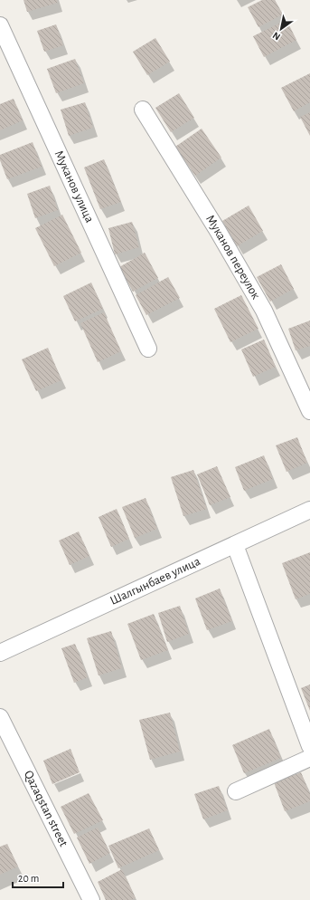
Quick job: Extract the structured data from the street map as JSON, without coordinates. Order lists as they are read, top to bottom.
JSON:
{
  "streets": {
    "street": [
      "Муканов улица",
      "Муканов переулок",
      "Шалгынбаев улица",
      "Qazaqstan street"
    ]
  },
  "scale_bar": "20 m",
  "north": "bottom left"
}
